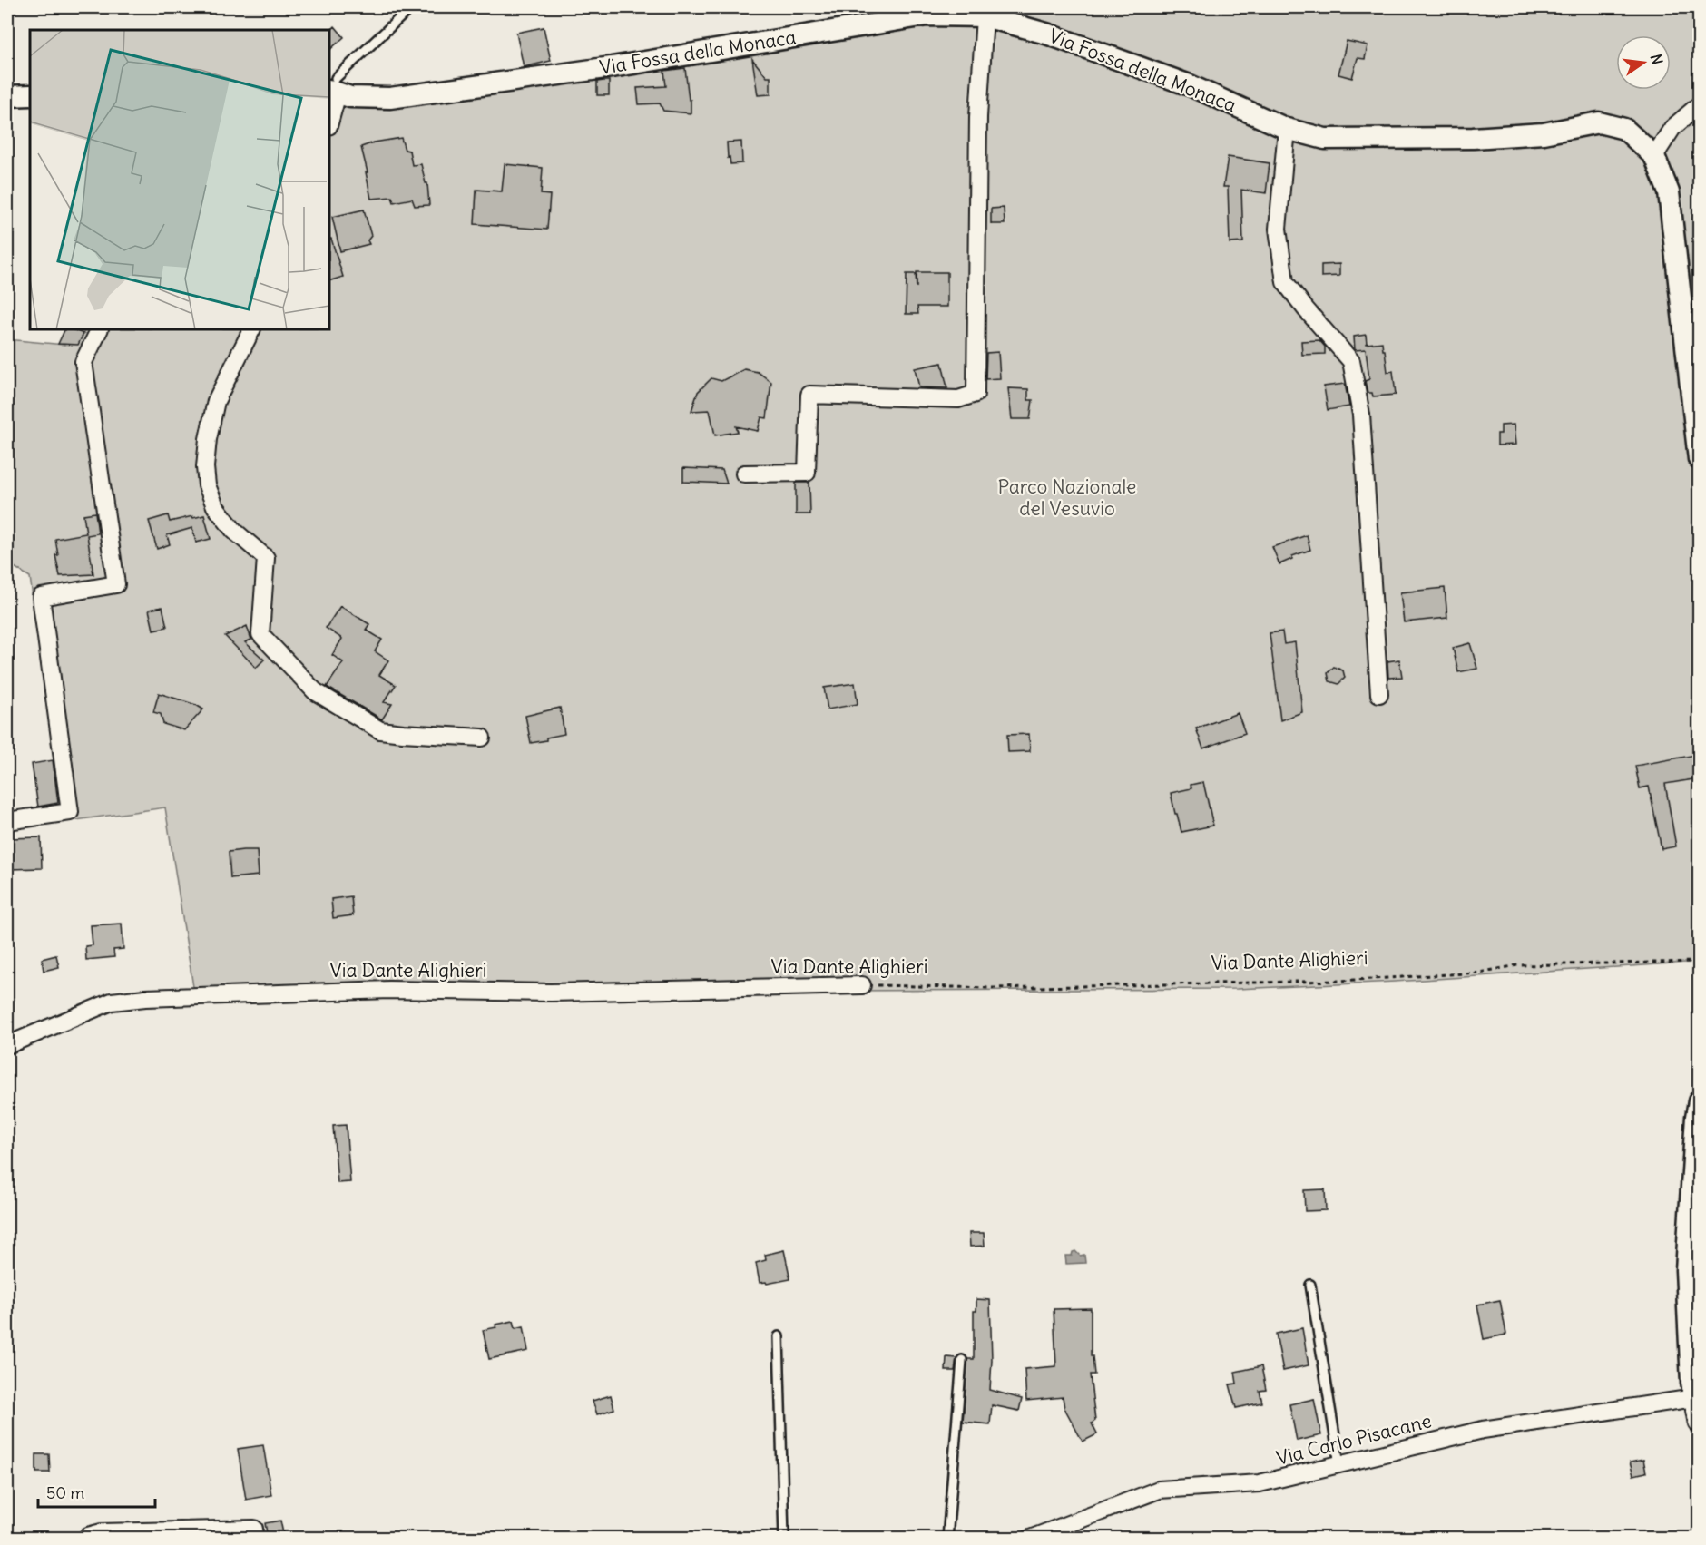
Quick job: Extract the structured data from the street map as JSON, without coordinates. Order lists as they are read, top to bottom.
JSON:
{
  "streets": {
    "street": ["Via Fossa della Monaca", "Via Dante Alighieri", "Via Carlo Pisacane"]
  },
  "parks": ["Parco Nazionale del Vesuvio"],
  "scale_bar": "50 m",
  "north": "right"
}
